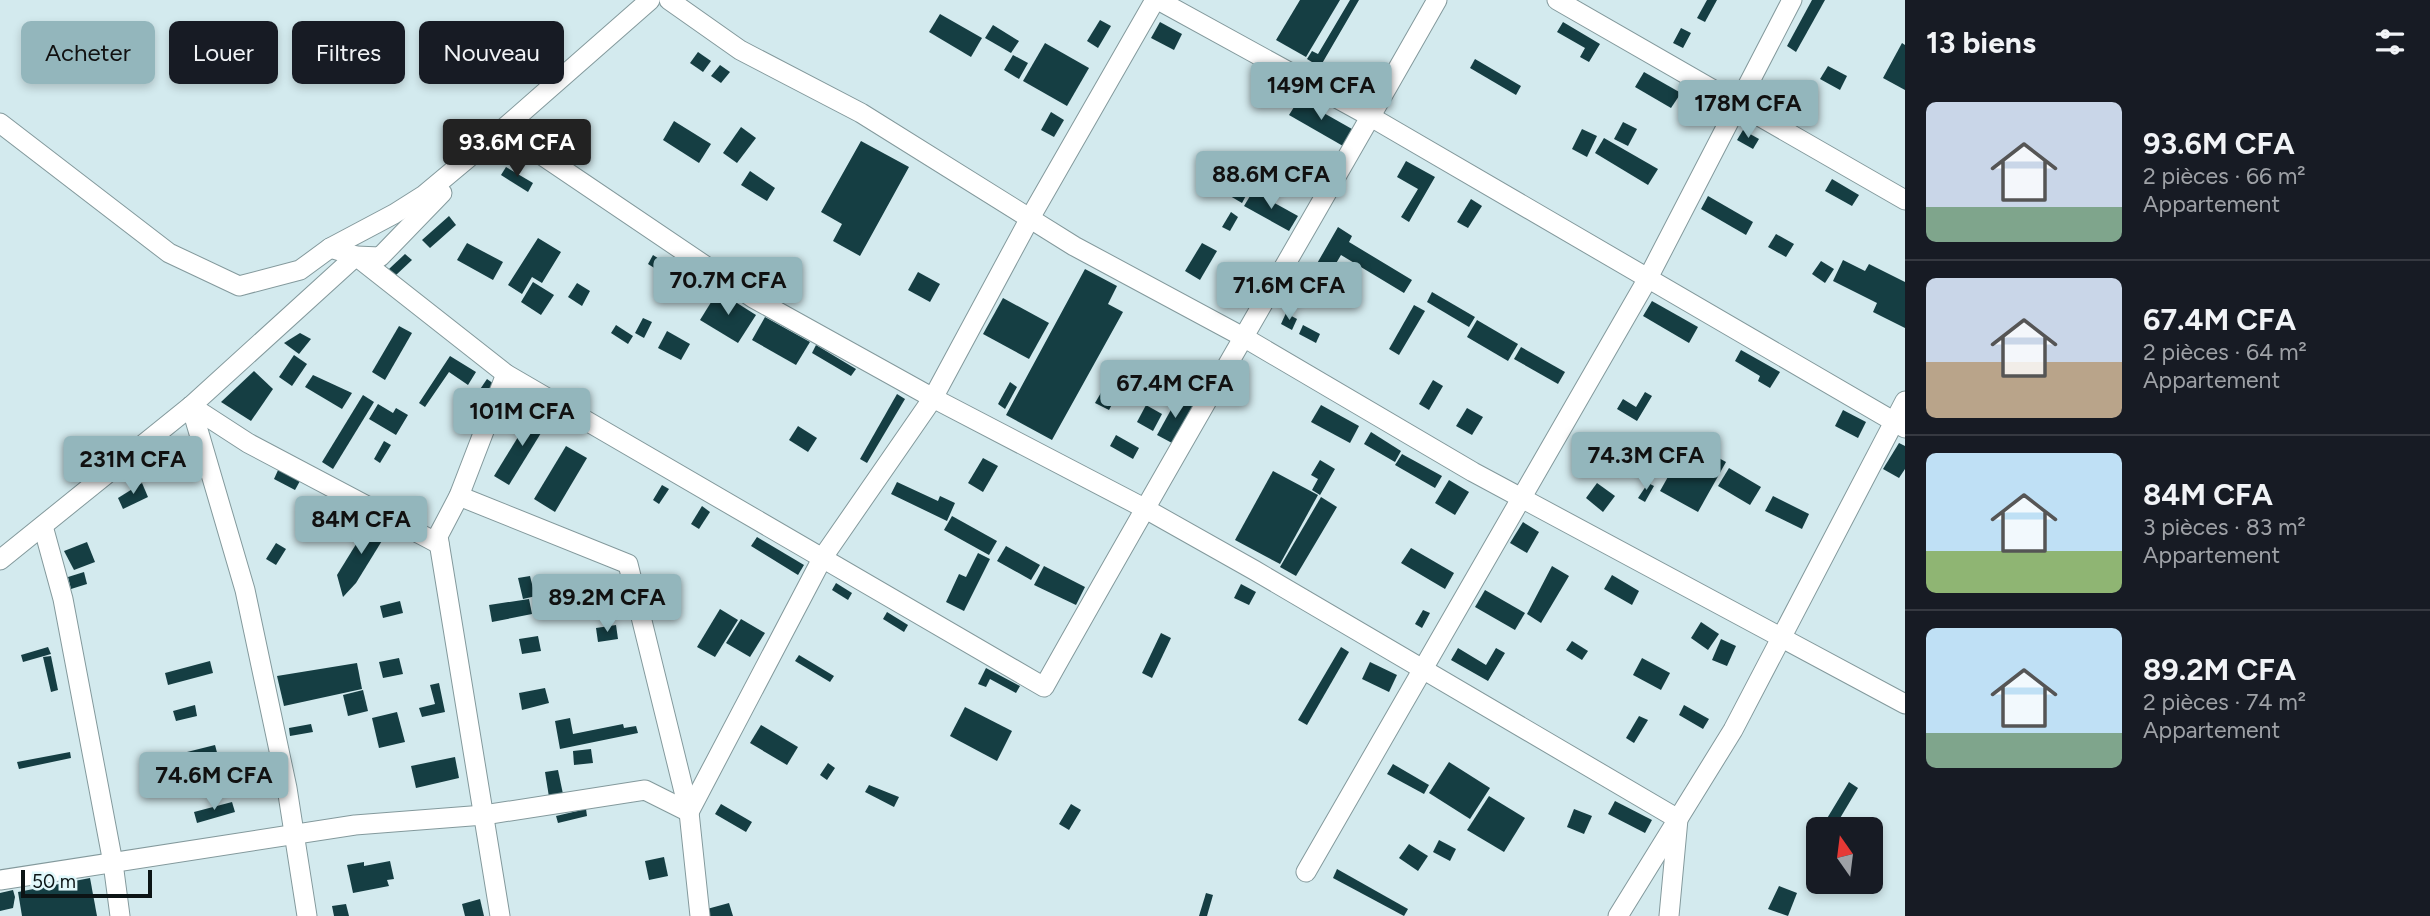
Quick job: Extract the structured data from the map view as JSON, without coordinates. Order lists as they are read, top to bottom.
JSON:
{
  "scale_bar": "50 m",
  "north": "top",
  "page": {
    "heading": "13 biens",
    "chip": [
      "Acheter",
      "Louer",
      "Filtres",
      "Nouveau"
    ],
    "price": [
      "149M CFA",
      "178M CFA",
      "93.6M CFA",
      "88.6M CFA",
      "70.7M CFA",
      "71.6M CFA",
      "67.4M CFA",
      "101M CFA",
      "74.3M CFA",
      "231M CFA",
      "84M CFA",
      "89.2M CFA",
      "74.6M CFA"
    ],
    "list": [
      {
        "name": "93.6M CFA",
        "note": "2 pièces · 66 m² · Appartement"
      },
      {
        "name": "67.4M CFA",
        "note": "2 pièces · 64 m² · Appartement"
      },
      {
        "name": "84M CFA",
        "note": "3 pièces · 83 m² · Appartement"
      },
      {
        "name": "89.2M CFA",
        "note": "2 pièces · 74 m² · Appartement"
      }
    ],
    "scale": "50 m"
  }
}
